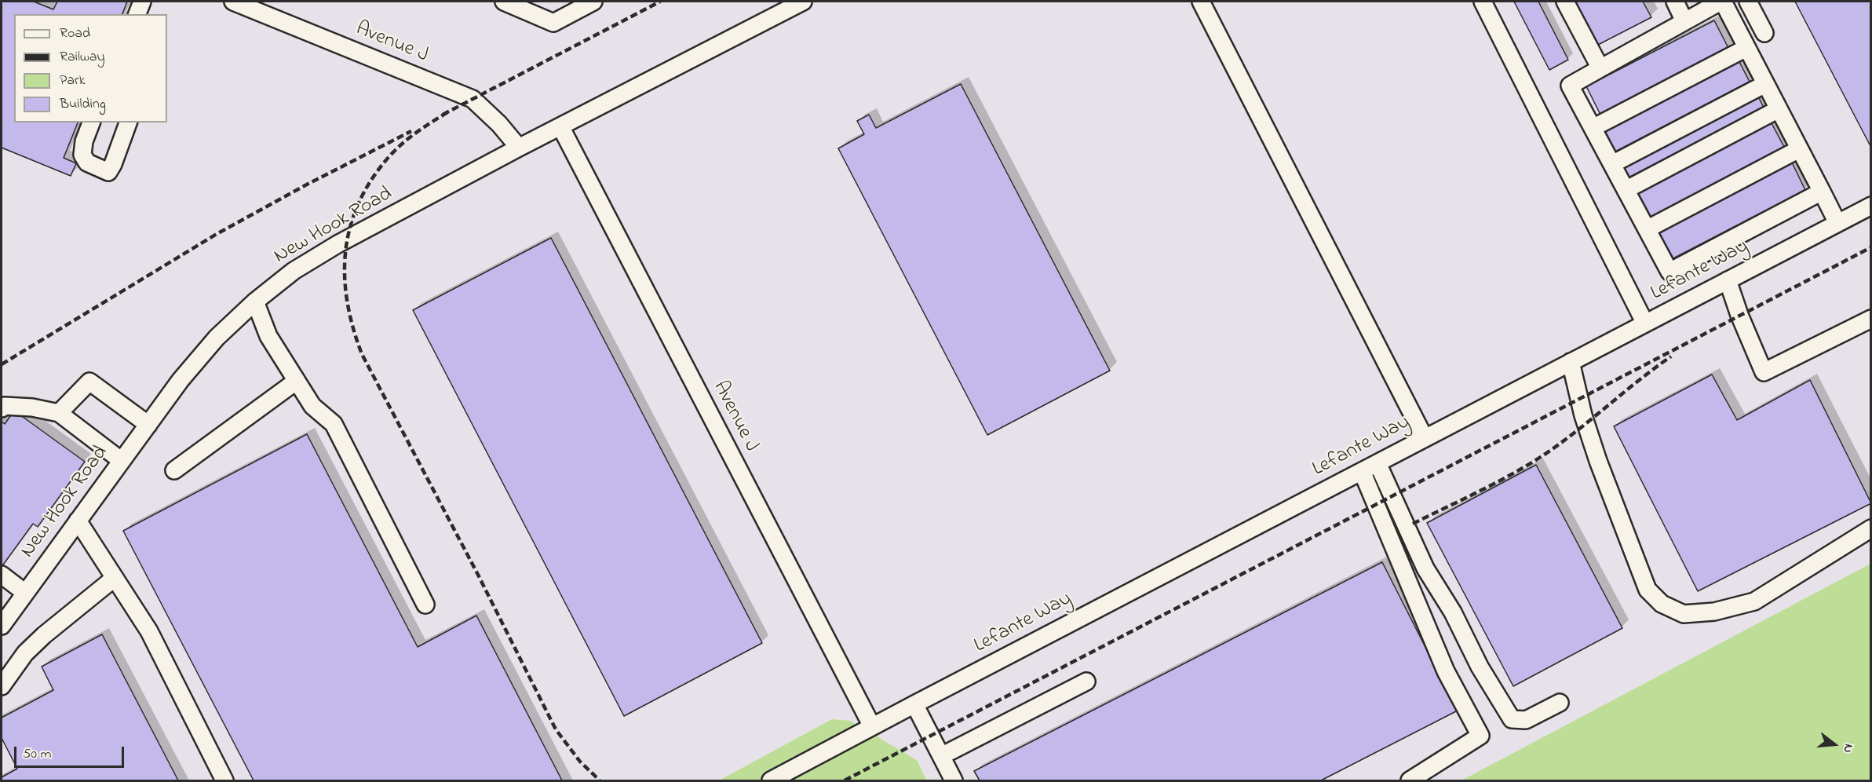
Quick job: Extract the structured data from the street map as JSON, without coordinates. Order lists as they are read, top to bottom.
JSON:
{
  "streets": {
    "street": ["Avenue J", "New Hook Road", "Lefante Way"]
  },
  "crossings": [
    ["Avenue J", "New Hook Road"],
    ["Avenue J", "Lefante Way"]
  ],
  "legend": [
    "Road",
    "Railway",
    "Park",
    "Building"
  ],
  "scale_bar": "50 m",
  "north": "right"
}
